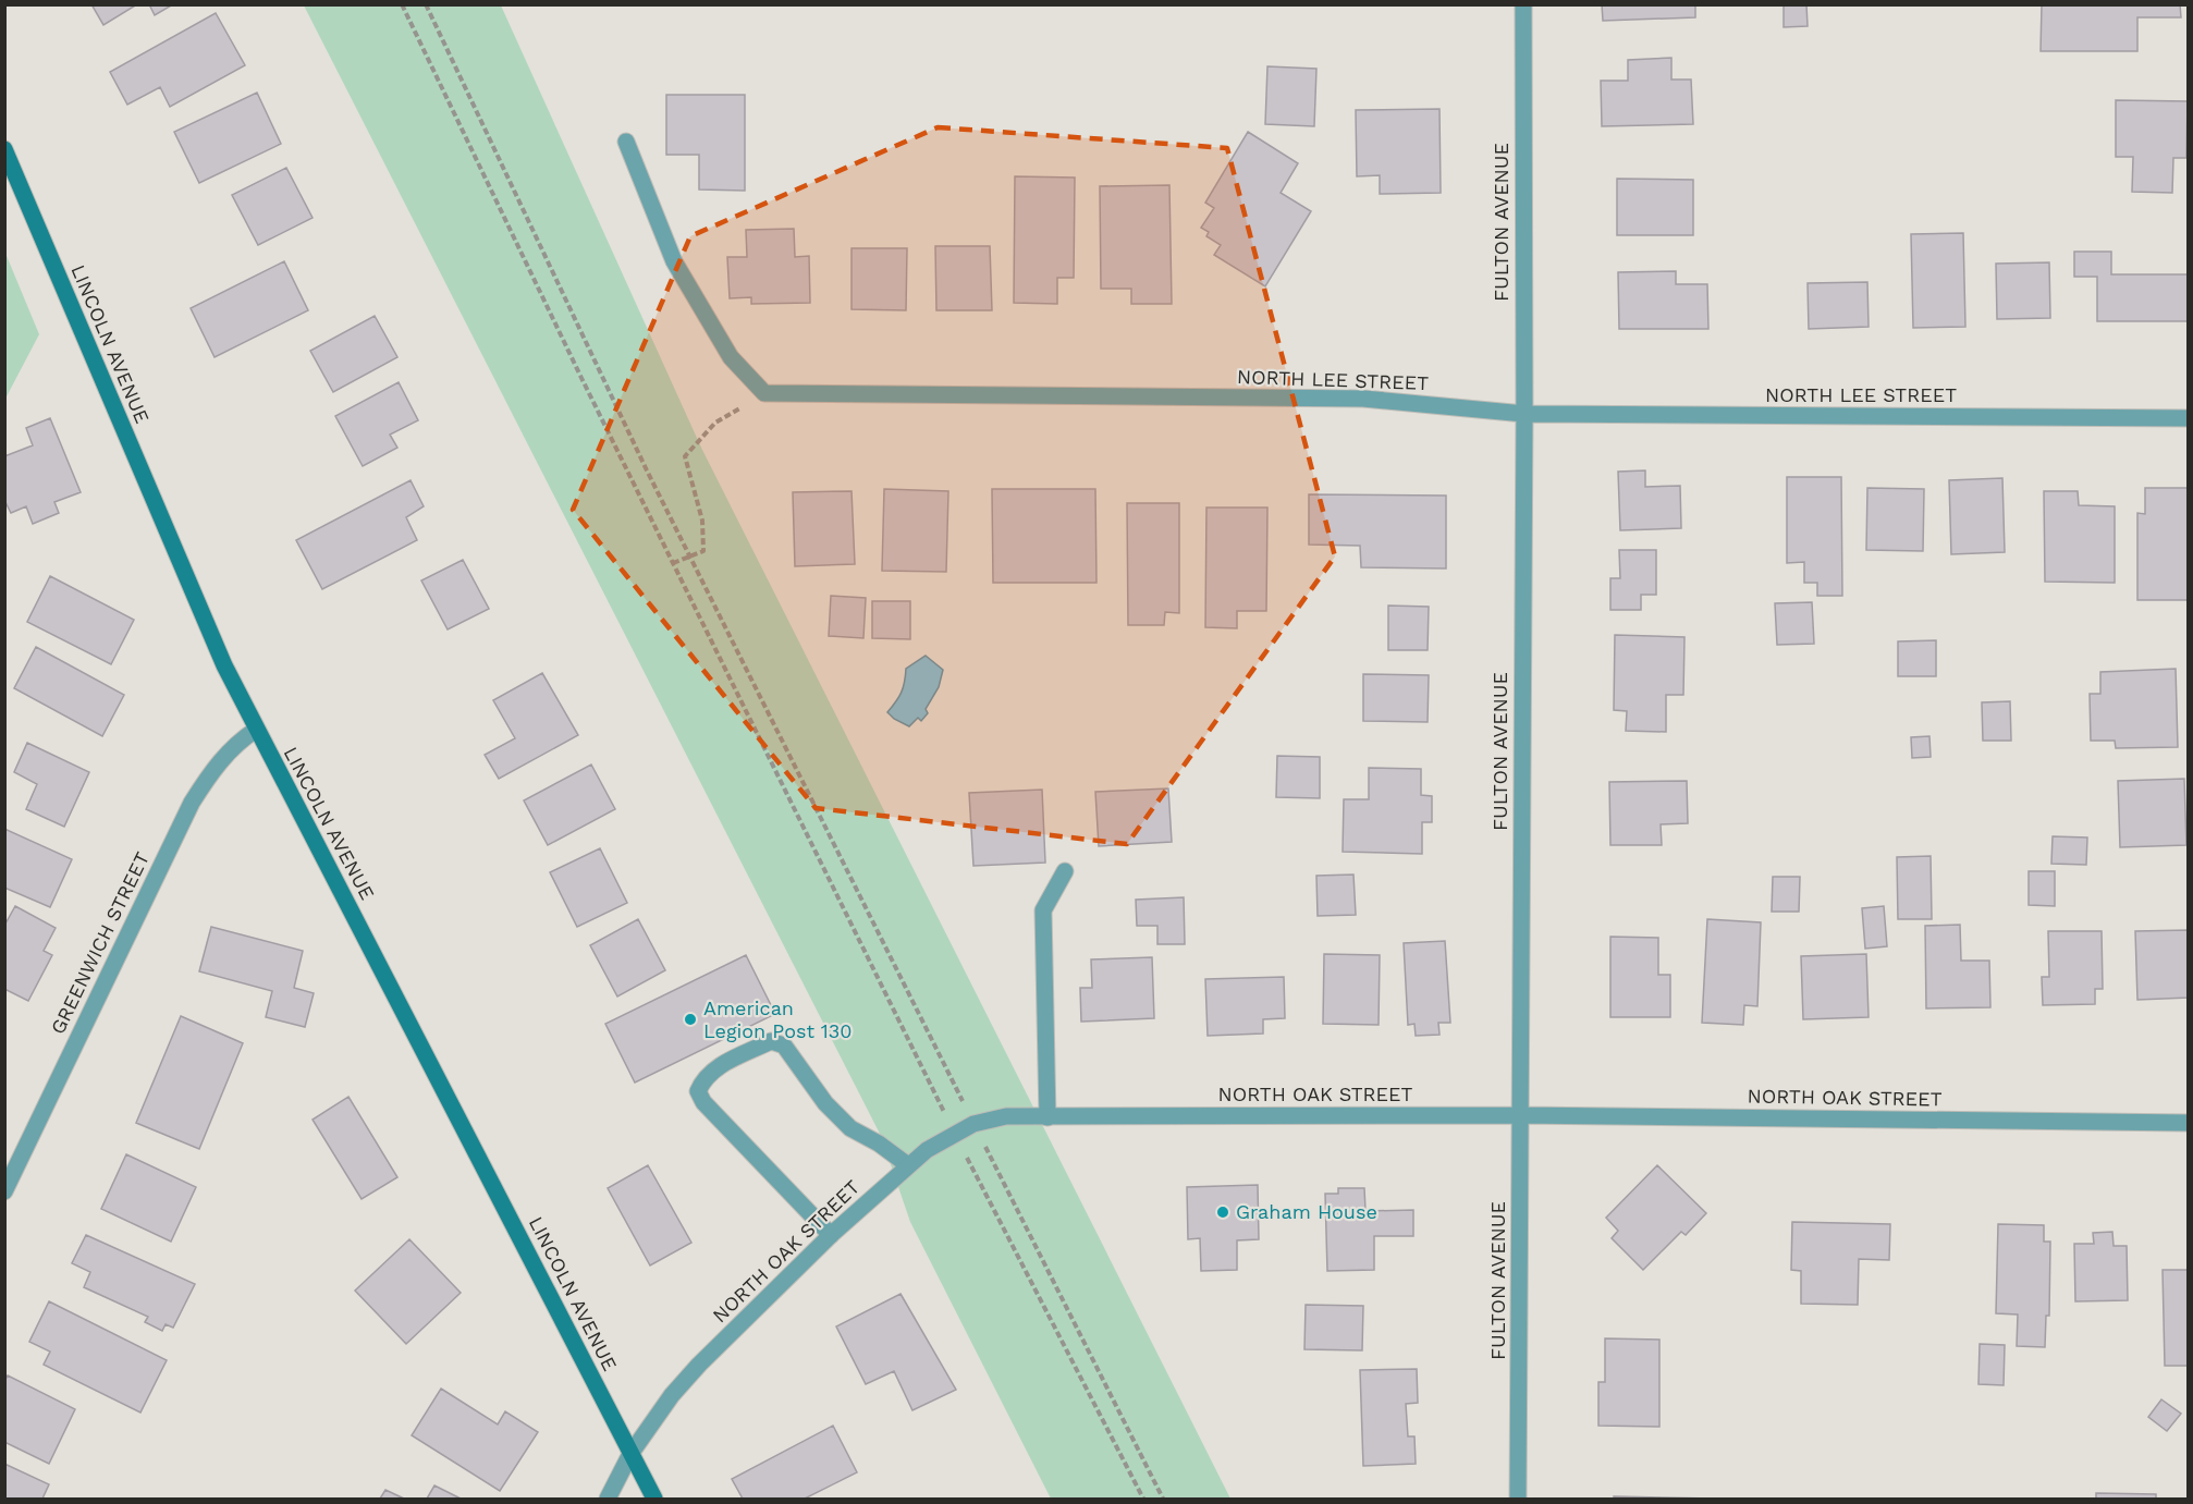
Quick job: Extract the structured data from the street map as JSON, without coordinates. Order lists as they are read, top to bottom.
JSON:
{
  "streets": {
    "street": [
      "FULTON AVENUE",
      "LINCOLN AVENUE",
      "NORTH LEE STREET",
      "GREENWICH STREET",
      "NORTH OAK STREET"
    ]
  },
  "crossings": [
    ["FULTON AVENUE", "NORTH LEE STREET"],
    ["FULTON AVENUE", "NORTH OAK STREET"],
    ["LINCOLN AVENUE", "GREENWICH STREET"],
    ["LINCOLN AVENUE", "NORTH OAK STREET"]
  ],
  "places": ["American Legion Post 130", "Graham House"]
}
